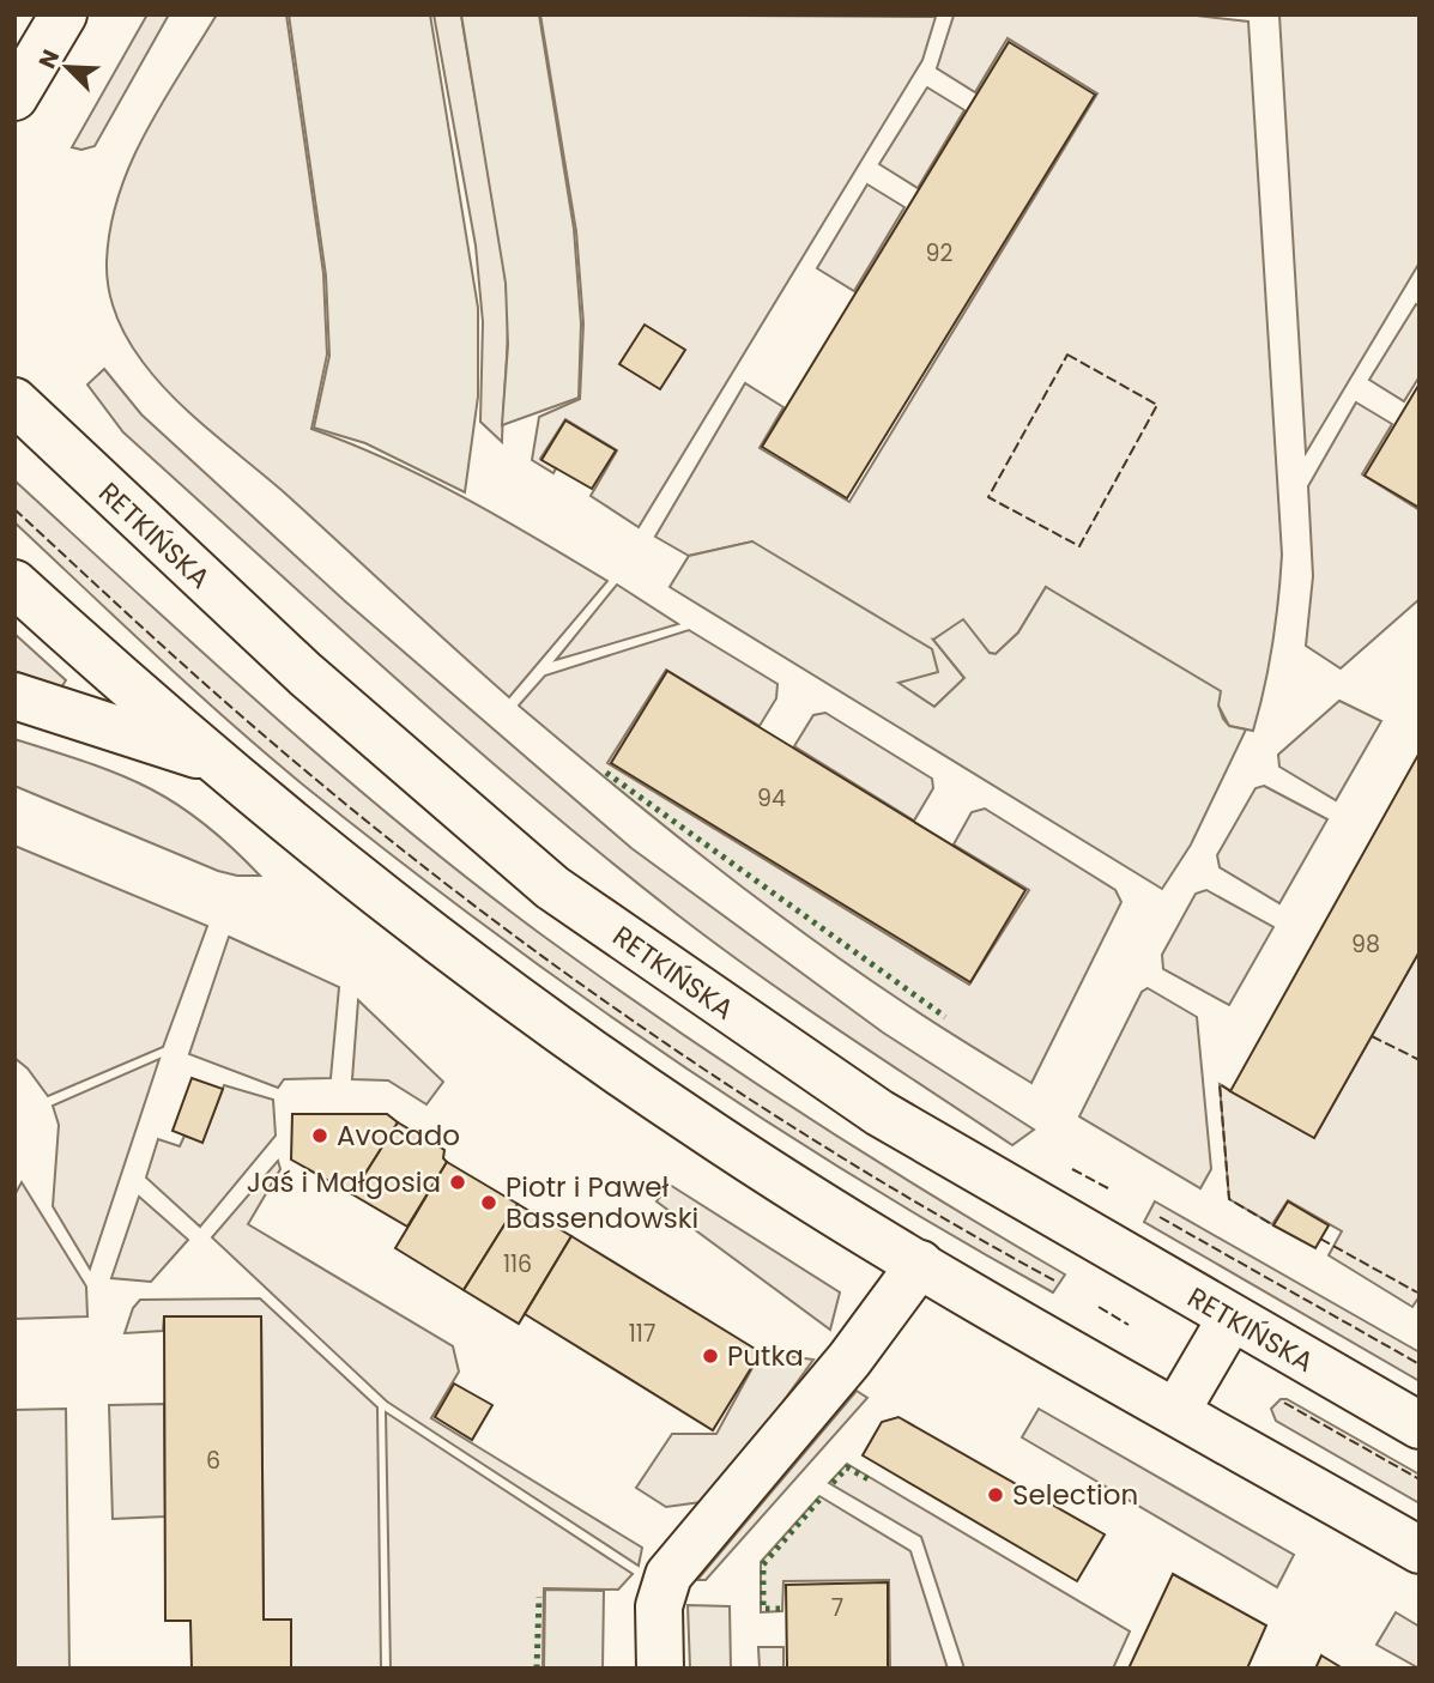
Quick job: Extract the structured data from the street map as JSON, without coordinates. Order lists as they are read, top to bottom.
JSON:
{
  "streets": {
    "street": ["RETKIŃSKA"]
  },
  "places": [
    "Avocado",
    "Jaś i Małgosia",
    "Piotr i Paweł Bassendowski",
    "Putka",
    "Selection"
  ],
  "house_numbers": [
    "92",
    "94",
    "98",
    "116",
    "117",
    "6",
    "7"
  ],
  "north": "top left"
}
